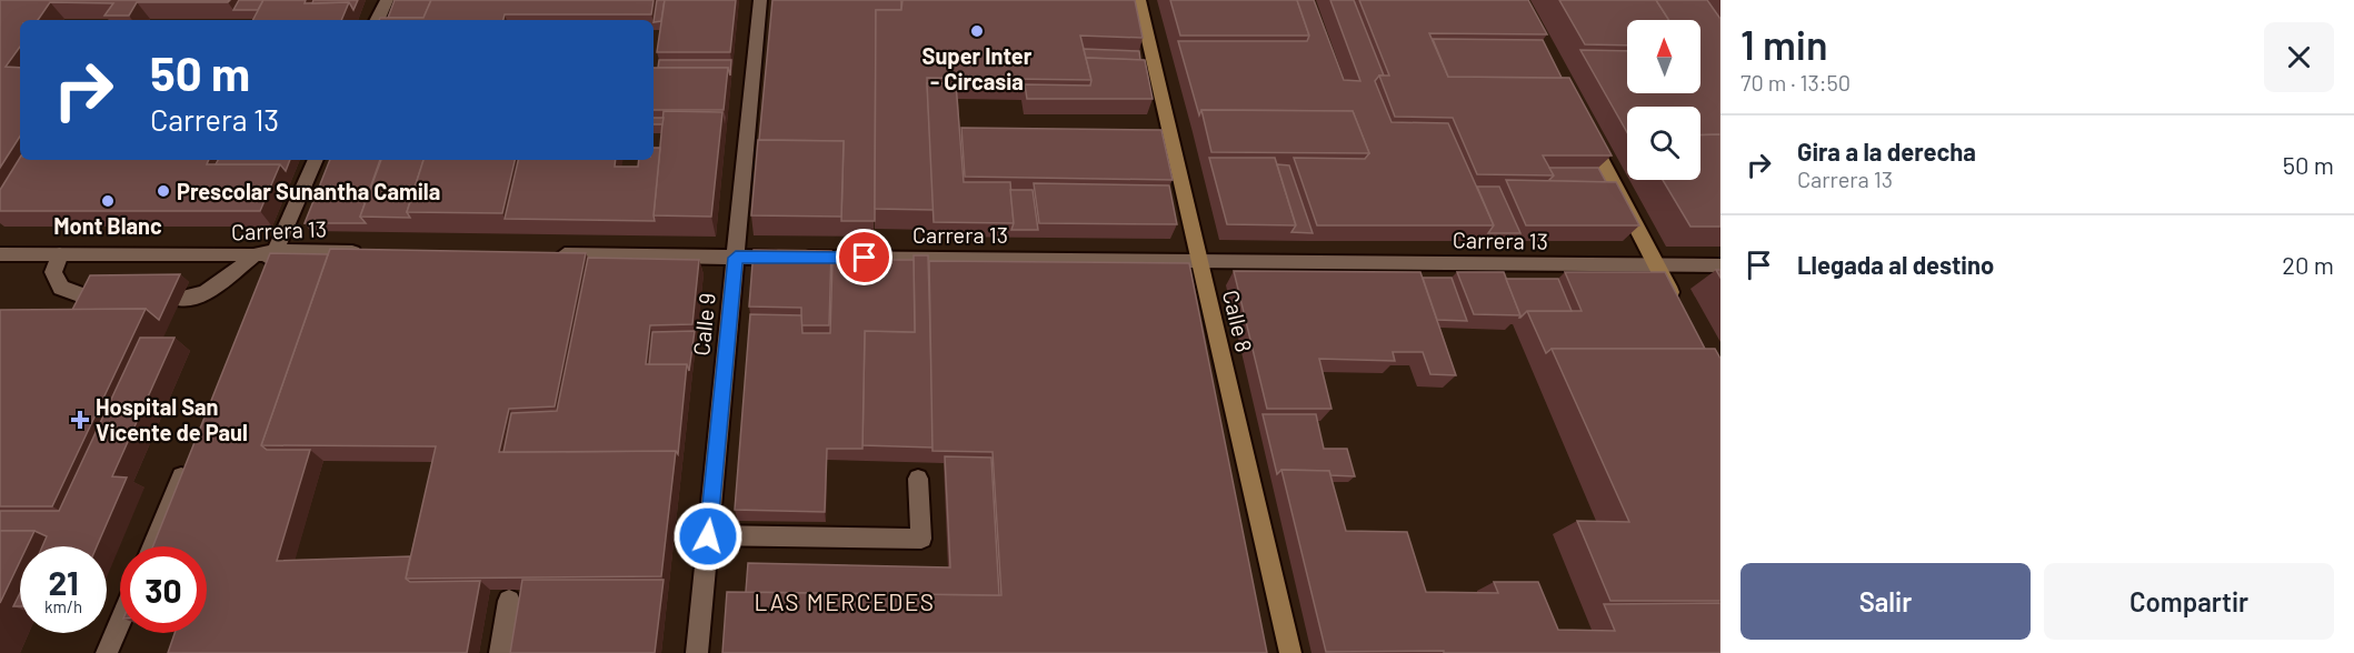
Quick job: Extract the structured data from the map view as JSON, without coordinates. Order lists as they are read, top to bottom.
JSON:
{
  "streets": {
    "main road": ["Calle 8"],
    "street": ["Carrera 13", "Calle 9"]
  },
  "crossings": [
    ["Carrera 13", "Calle 8"],
    ["Carrera 13", "Calle 9"]
  ],
  "districts": ["LAS MERCEDES"],
  "places": {
    "other": ["Super Inter - Circasia", "Prescolar Sunantha Camila", "Mont Blanc"],
    "health": ["Hospital San Vicente de Paul"]
  },
  "north": "top",
  "page": {
    "heading": ["1 min", "70 m · 13:50"],
    "turn": ["50 m", "Carrera 13"],
    "list": [
      {
        "name": "Gira a la derecha",
        "note": "Carrera 13",
        "value": "50 m"
      },
      {
        "name": "Llegada al destino",
        "value": "20 m"
      }
    ],
    "speed": "21 km/h",
    "limit": "30",
    "buttons": ["Salir", "Compartir"]
  }
}
